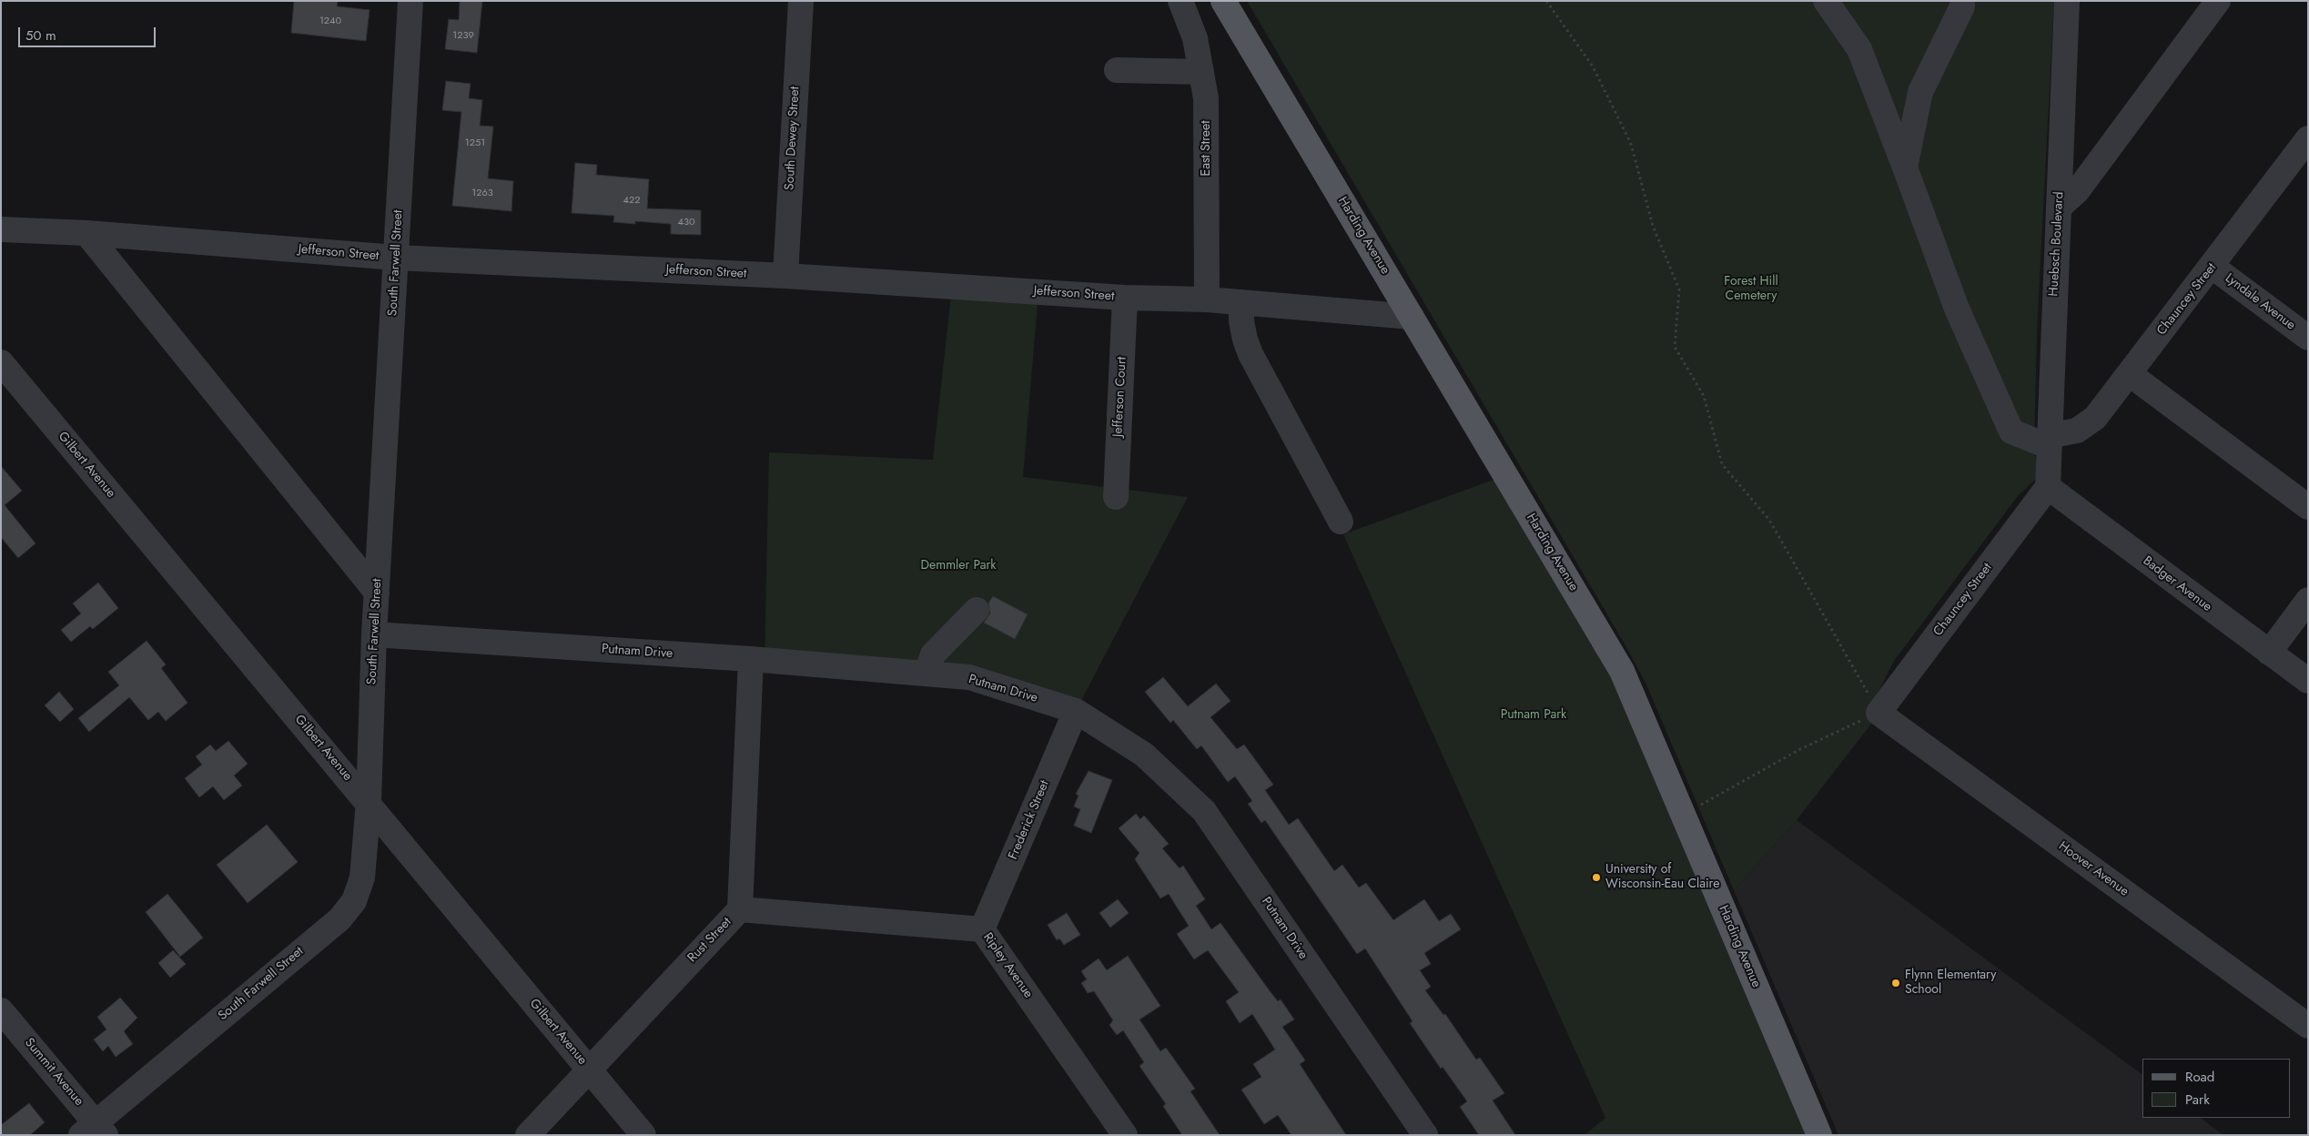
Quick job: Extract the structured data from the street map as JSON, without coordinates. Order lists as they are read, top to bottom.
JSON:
{
  "streets": {
    "main road": ["Harding Avenue"],
    "street": [
      "South Dewey Street",
      "East Street",
      "Huebsch Boulevard",
      "Jefferson Street",
      "South Farwell Street",
      "Chauncey Street",
      "Lyndale Avenue",
      "Jefferson Court",
      "Gilbert Avenue",
      "Badger Avenue",
      "Putnam Drive",
      "Frederick Street",
      "Hoover Avenue",
      "Rust Street",
      "Ripley Avenue",
      "Summit Avenue"
    ]
  },
  "crossings": [
    ["South Dewey Street", "Jefferson Street"],
    ["East Street", "Jefferson Street"],
    ["Harding Avenue", "Jefferson Street"],
    ["Huebsch Boulevard", "Chauncey Street"],
    ["Huebsch Boulevard", "Badger Avenue"],
    ["Jefferson Street", "South Farwell Street"],
    ["Jefferson Street", "Jefferson Court"],
    ["South Farwell Street", "Gilbert Avenue"],
    ["South Farwell Street", "Putnam Drive"],
    ["South Farwell Street", "Summit Avenue"],
    ["Chauncey Street", "Lyndale Avenue"],
    ["Chauncey Street", "Badger Avenue"],
    ["Chauncey Street", "Hoover Avenue"],
    ["Gilbert Avenue", "Rust Street"],
    ["Putnam Drive", "Frederick Street"],
    ["Putnam Drive", "Rust Street"],
    ["Frederick Street", "Ripley Avenue"],
    ["Rust Street", "Ripley Avenue"]
  ],
  "parks": ["Forest Hill Cemetery", "Demmler Park", "Putnam Park"],
  "places": ["University of Wisconsin-Eau Claire", "Flynn Elementary School"],
  "house_numbers": [
    "1240",
    "1239",
    "1251",
    "1263",
    "422",
    "430"
  ],
  "legend": ["Road", "Park"],
  "scale_bar": "50 m"
}
